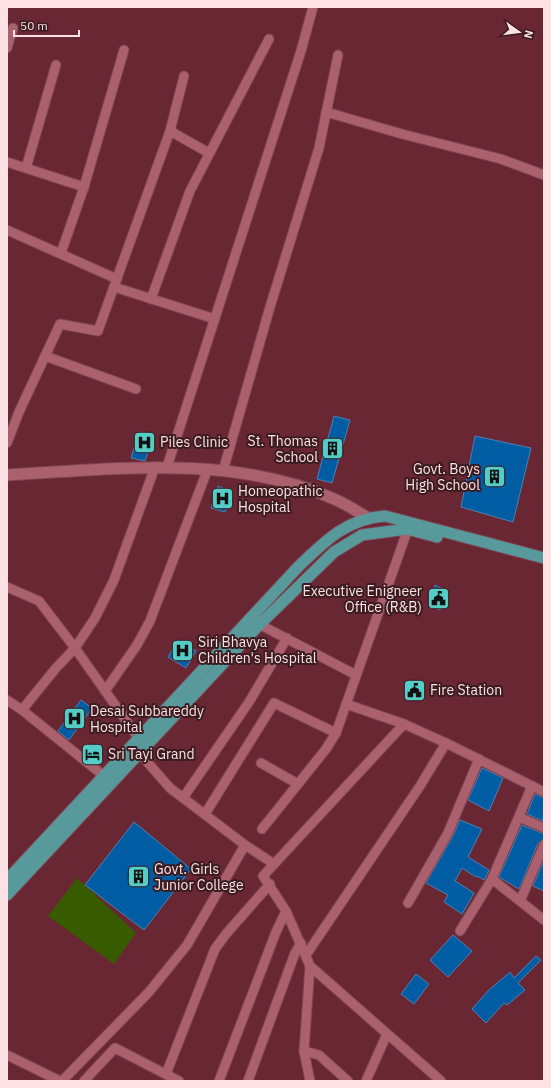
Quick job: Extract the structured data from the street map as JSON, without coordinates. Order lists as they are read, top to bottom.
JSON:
{
  "places": {
    "hospital": [
      "Piles Clinic",
      "Homeopathic Hospital",
      "Siri Bhavya Children's Hospital",
      "Desai Subbareddy Hospital"
    ],
    "building": ["St. Thomas School", "Govt. Boys High School", "Govt. Girls Junior College"],
    "public building": ["Executive Enigneer Office (R&B)", "Fire Station"],
    "hotel": ["Sri Tayi Grand"]
  },
  "scale_bar": "50 m",
  "north": "right"
}
